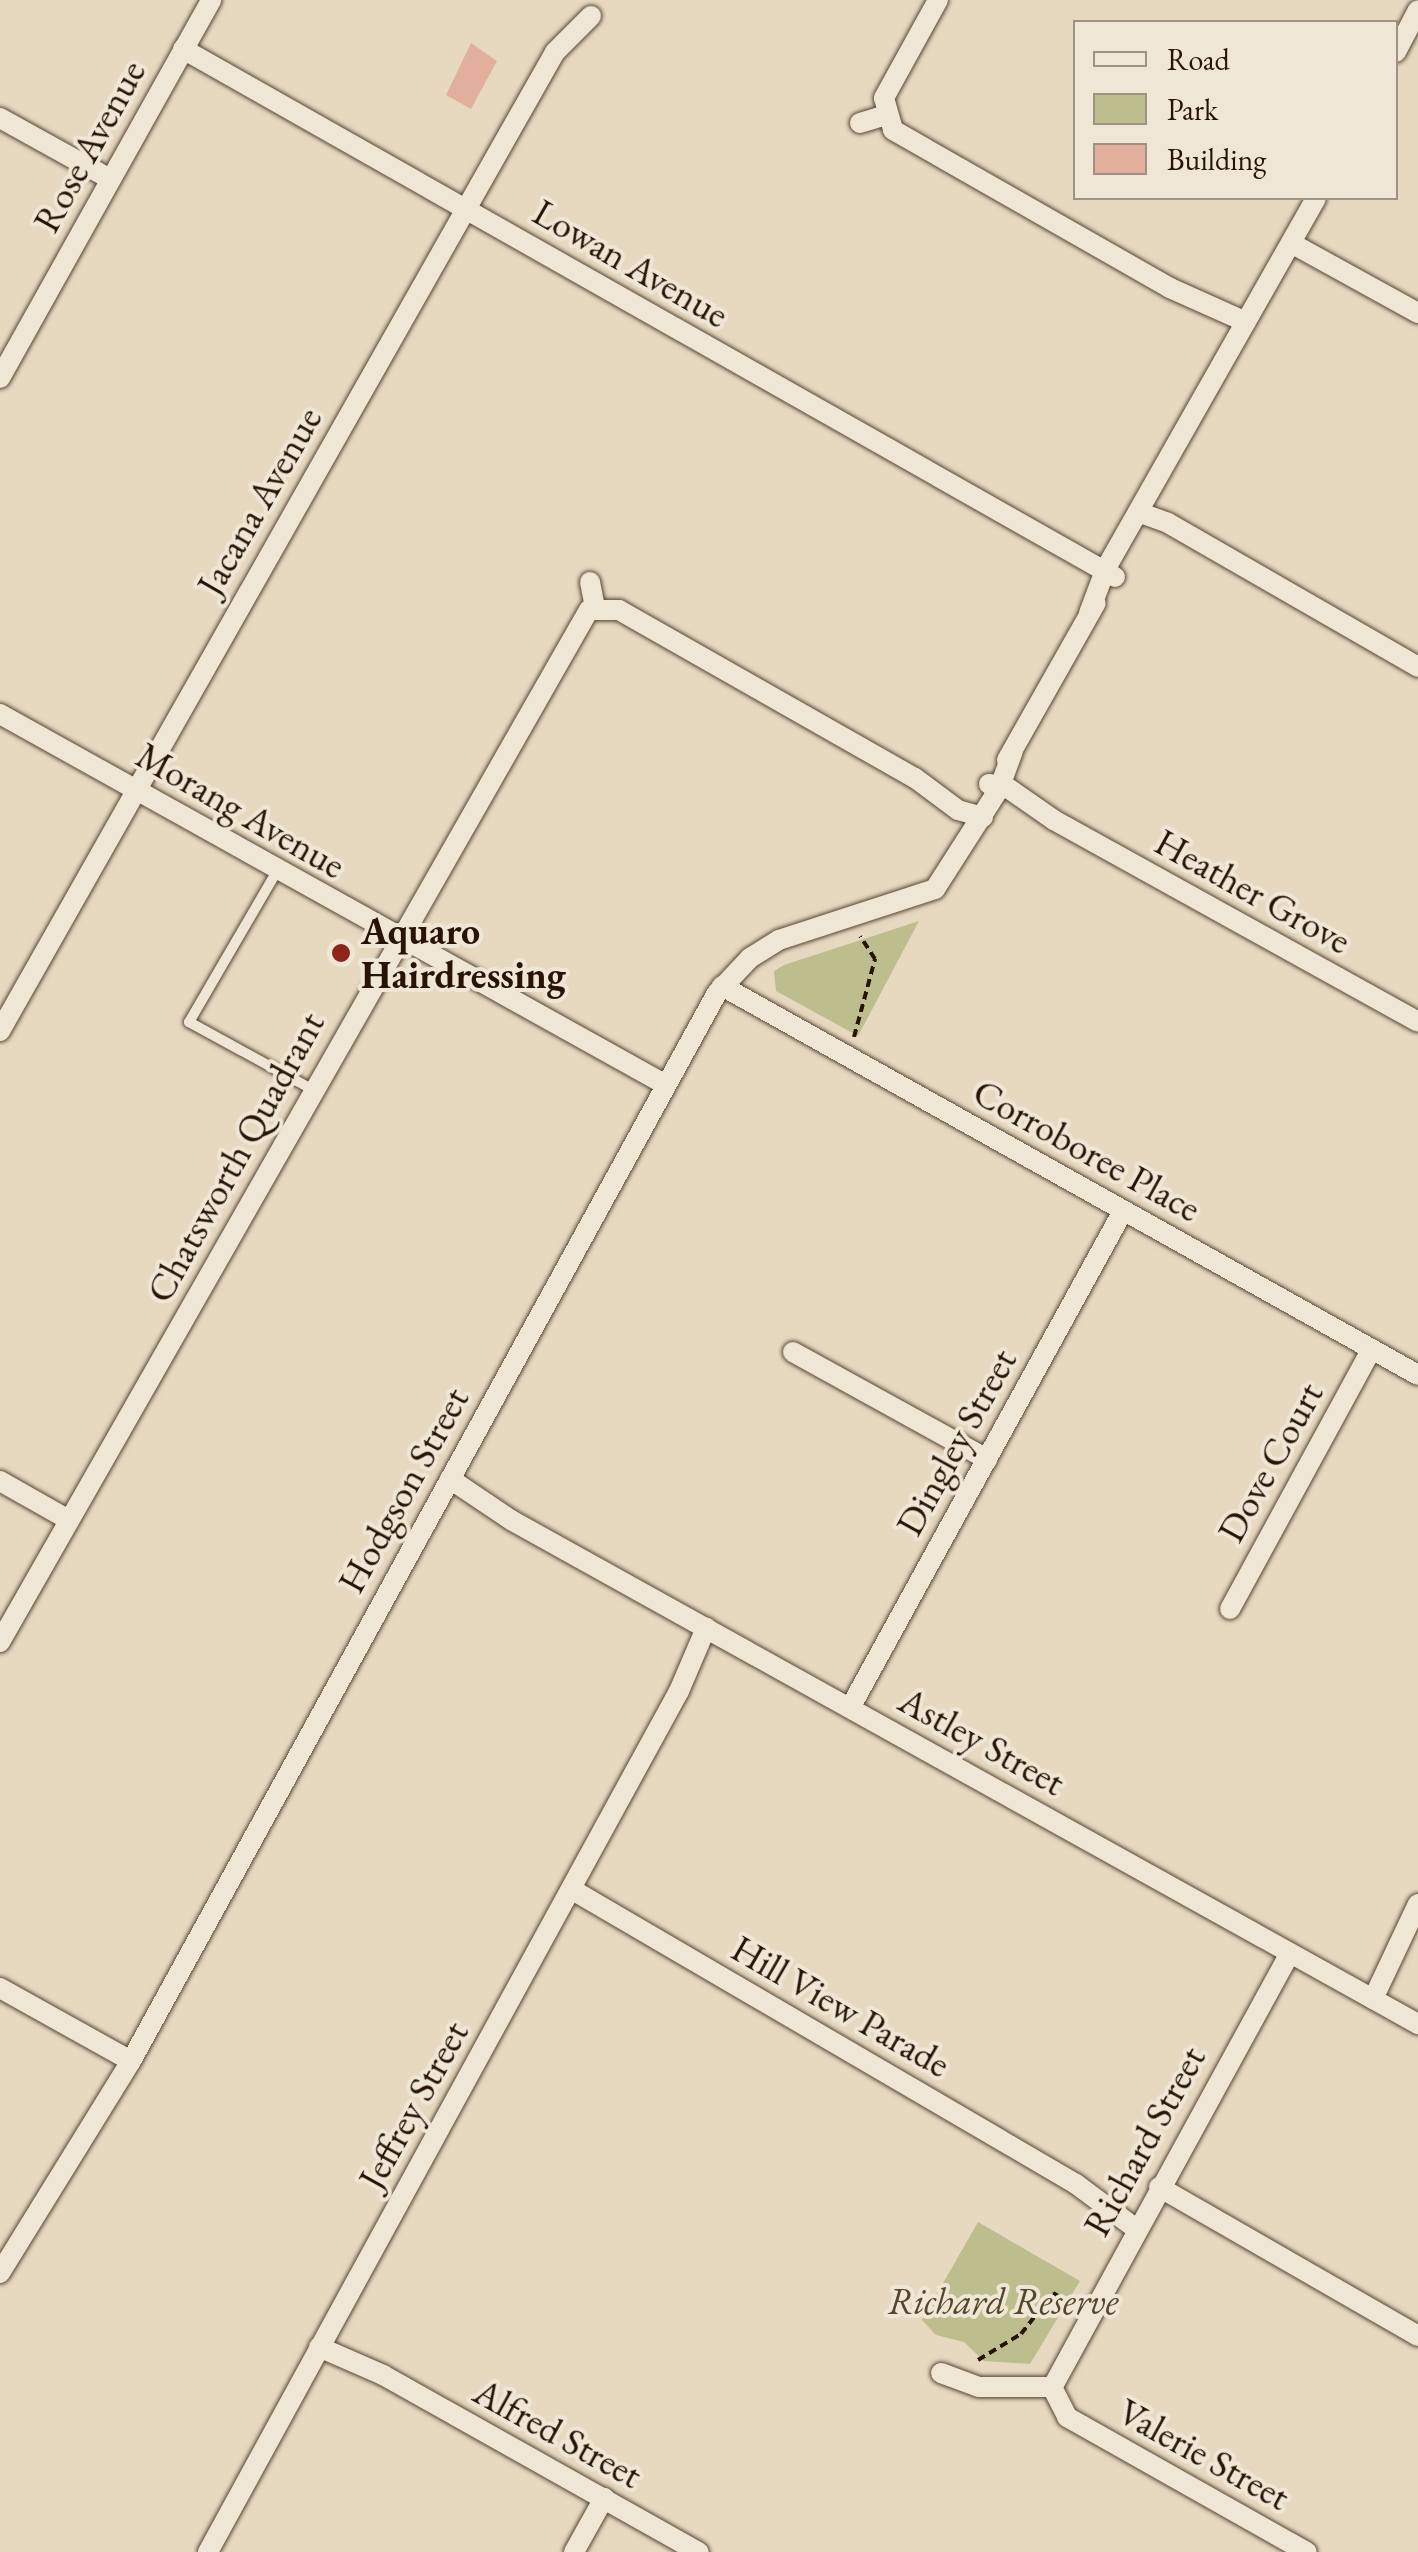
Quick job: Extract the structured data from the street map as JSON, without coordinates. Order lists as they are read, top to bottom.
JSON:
{
  "streets": {
    "street": [
      "Rose Avenue",
      "Lowan Avenue",
      "Jacana Avenue",
      "Morang Avenue",
      "Heather Grove",
      "Corroboree Place",
      "Chatsworth Quadrant",
      "Dingley Street",
      "Dove Court",
      "Hodgson Street",
      "Astley Street",
      "Hill View Parade",
      "Jeffrey Street",
      "Richard Street",
      "Alfred Street",
      "Valerie Street"
    ]
  },
  "crossings": [
    ["Rose Avenue", "Lowan Avenue"],
    ["Lowan Avenue", "Jacana Avenue"],
    ["Lowan Avenue", "Hodgson Street"],
    ["Jacana Avenue", "Morang Avenue"],
    ["Morang Avenue", "Chatsworth Quadrant"],
    ["Morang Avenue", "Hodgson Street"],
    ["Heather Grove", "Hodgson Street"],
    ["Corroboree Place", "Dingley Street"],
    ["Corroboree Place", "Dove Court"],
    ["Corroboree Place", "Hodgson Street"],
    ["Dingley Street", "Astley Street"],
    ["Hodgson Street", "Astley Street"],
    ["Astley Street", "Jeffrey Street"],
    ["Astley Street", "Richard Street"],
    ["Hill View Parade", "Jeffrey Street"],
    ["Hill View Parade", "Richard Street"],
    ["Jeffrey Street", "Alfred Street"],
    ["Richard Street", "Valerie Street"]
  ],
  "parks": ["Richard Reserve"],
  "places": ["Aquaro Hairdressing"],
  "legend": ["Road", "Park", "Building"]
}
